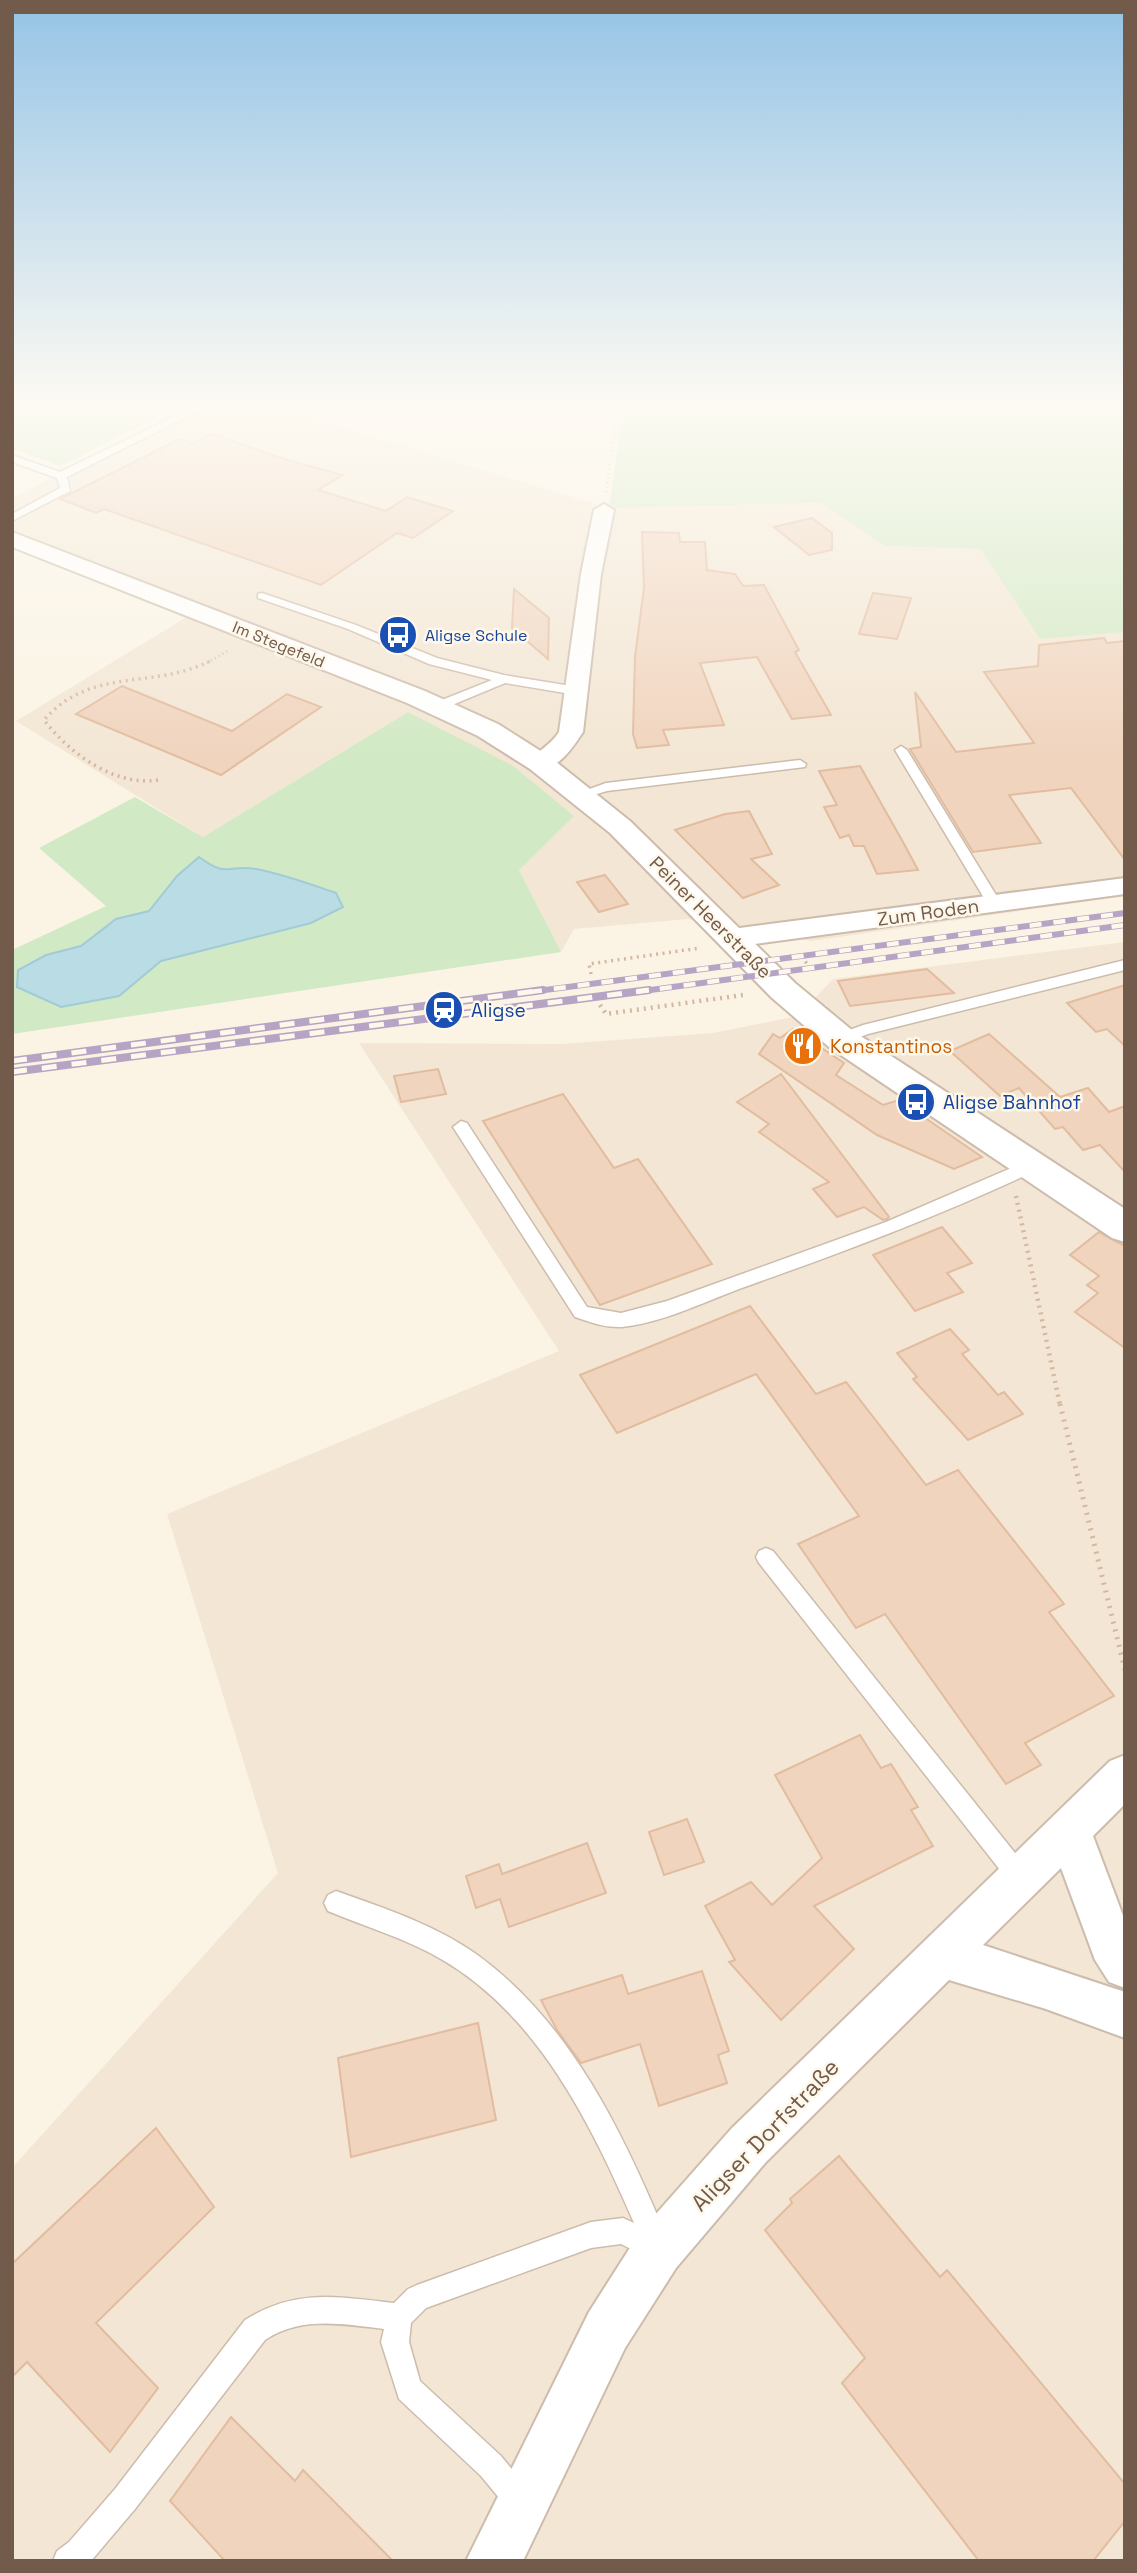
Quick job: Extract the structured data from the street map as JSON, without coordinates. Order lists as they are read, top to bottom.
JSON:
{
  "streets": {
    "street": [
      "Im Stegefeld",
      "Zum Roden",
      "Peiner Heerstraße",
      "Aligser Dorfstraße"
    ]
  },
  "crossings": [
    ["Im Stegefeld", "Peiner Heerstraße"],
    ["Zum Roden", "Peiner Heerstraße"]
  ],
  "places": {
    "bus stop": ["Aligse Schule", "Aligse Bahnhof"],
    "station": ["Aligse"],
    "restaurant": ["Konstantinos"]
  }
}
